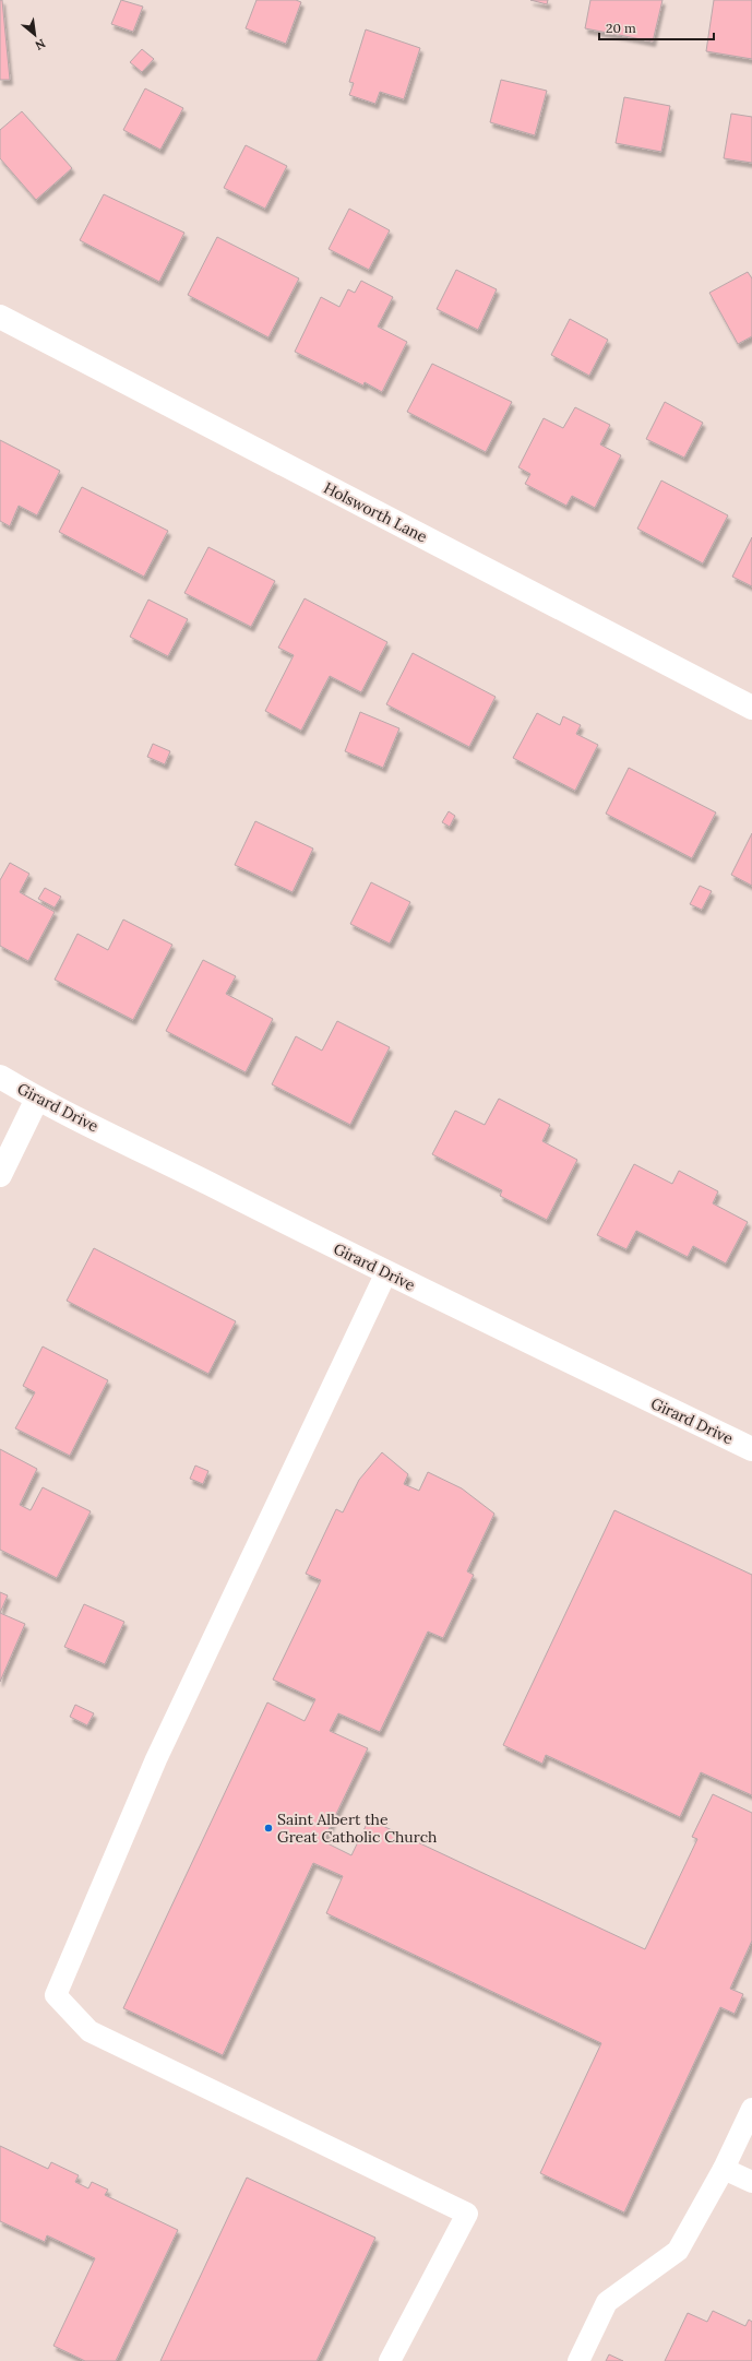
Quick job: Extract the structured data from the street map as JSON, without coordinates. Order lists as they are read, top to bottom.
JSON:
{
  "streets": {
    "street": ["Holsworth Lane", "Girard Drive"]
  },
  "places": ["Saint Albert the Great Catholic Church"],
  "scale_bar": "20 m",
  "north": "bottom right"
}
